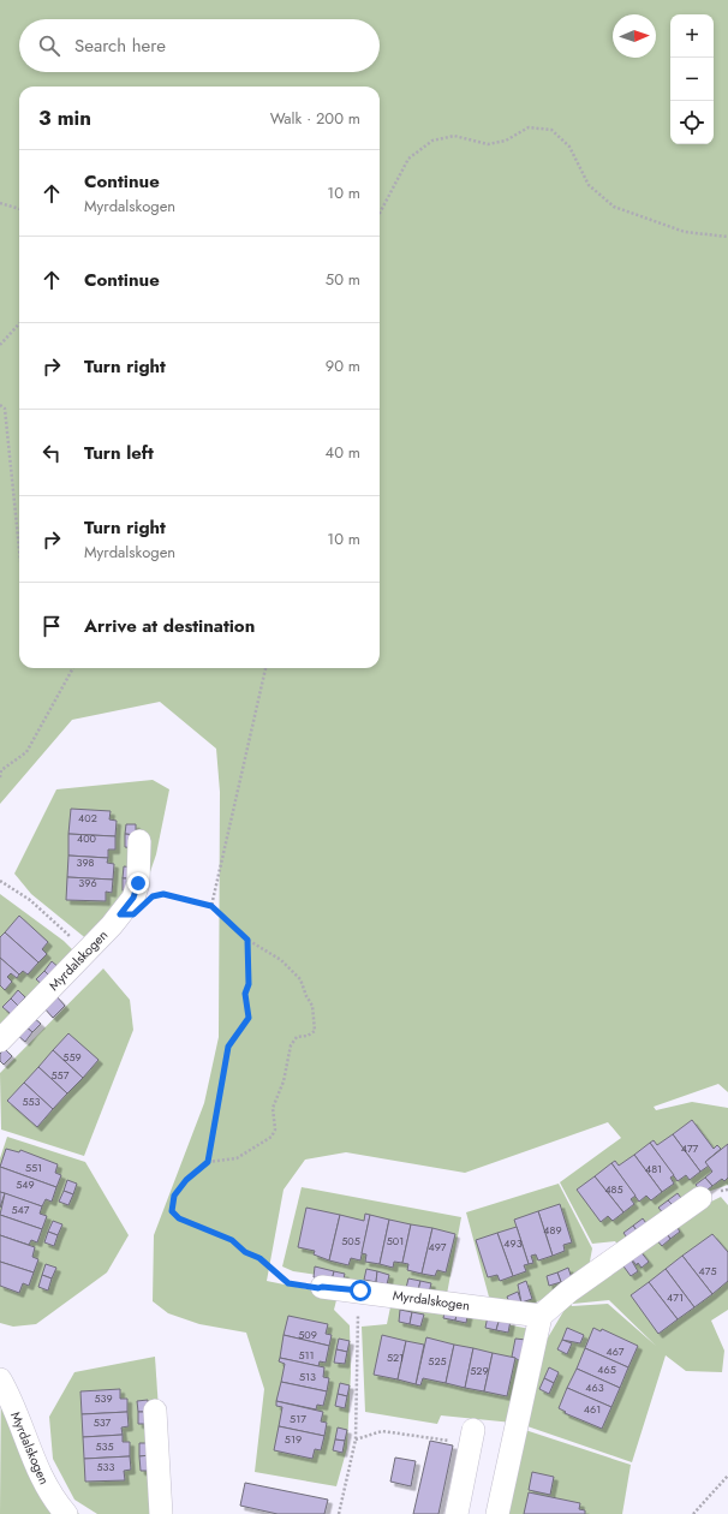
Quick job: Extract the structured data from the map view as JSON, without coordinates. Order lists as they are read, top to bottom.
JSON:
{
  "streets": {
    "street": ["Myrdalskogen"]
  },
  "house_numbers": [
    "402",
    "400",
    "398",
    "396",
    "559",
    "557",
    "553",
    "477",
    "551",
    "481",
    "549",
    "485",
    "547",
    "489",
    "505",
    "501",
    "493",
    "497",
    "475",
    "471",
    "509",
    "467",
    "511",
    "521",
    "525",
    "465",
    "529",
    "513",
    "463",
    "539",
    "461",
    "517",
    "537",
    "519",
    "535",
    "533"
  ],
  "north": "right",
  "page": {
    "map_buttons": ["+", "−"],
    "search": "Search here",
    "heading": ["3 min", "Walk · 200 m"],
    "list": [
      ["Continue", "Myrdalskogen", "10 m"],
      ["Continue", "50 m"],
      ["Turn right", "90 m"],
      ["Turn left", "40 m"],
      ["Turn right", "Myrdalskogen", "10 m"],
      "Arrive at destination"
    ]
  }
}
